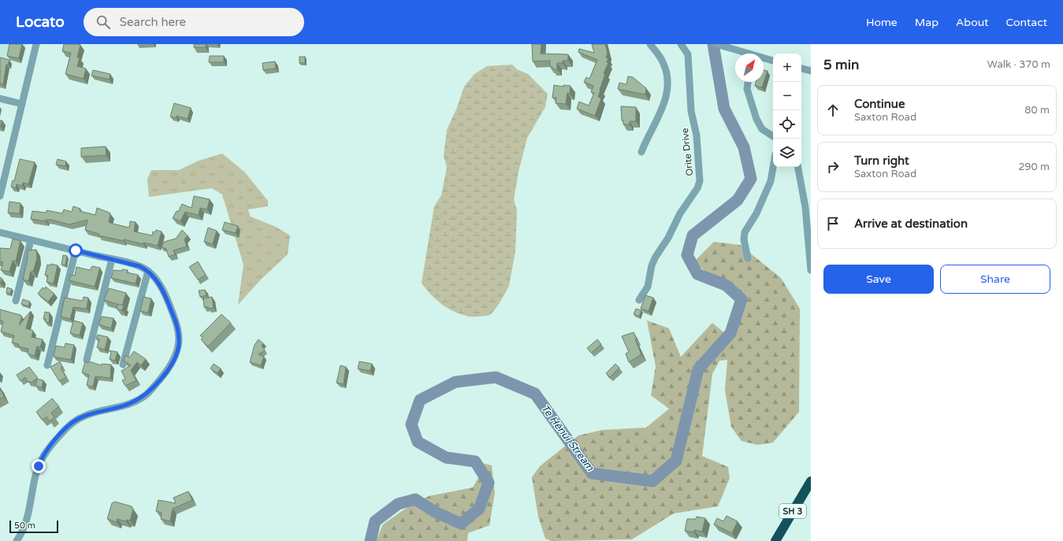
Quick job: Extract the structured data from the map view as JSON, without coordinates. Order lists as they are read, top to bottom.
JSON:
{
  "streets": {
    "highway": ["SH 3"],
    "street": ["Orite Drive"]
  },
  "water": ["Te Hēnui Stream"],
  "scale_bar": "50 m",
  "north": "top right",
  "page": {
    "header": "Locato",
    "search": "Search here",
    "nav": [
      "Home",
      "Map",
      "About",
      "Contact"
    ],
    "heading": ["5 min", "Walk · 370 m"],
    "map_buttons": ["+", "−"],
    "list": [
      ["Continue", "Saxton Road", "80 m"],
      ["Turn right", "Saxton Road", "290 m"],
      "Arrive at destination"
    ],
    "buttons": ["Save", "Share"],
    "scale": "50 m"
  }
}
